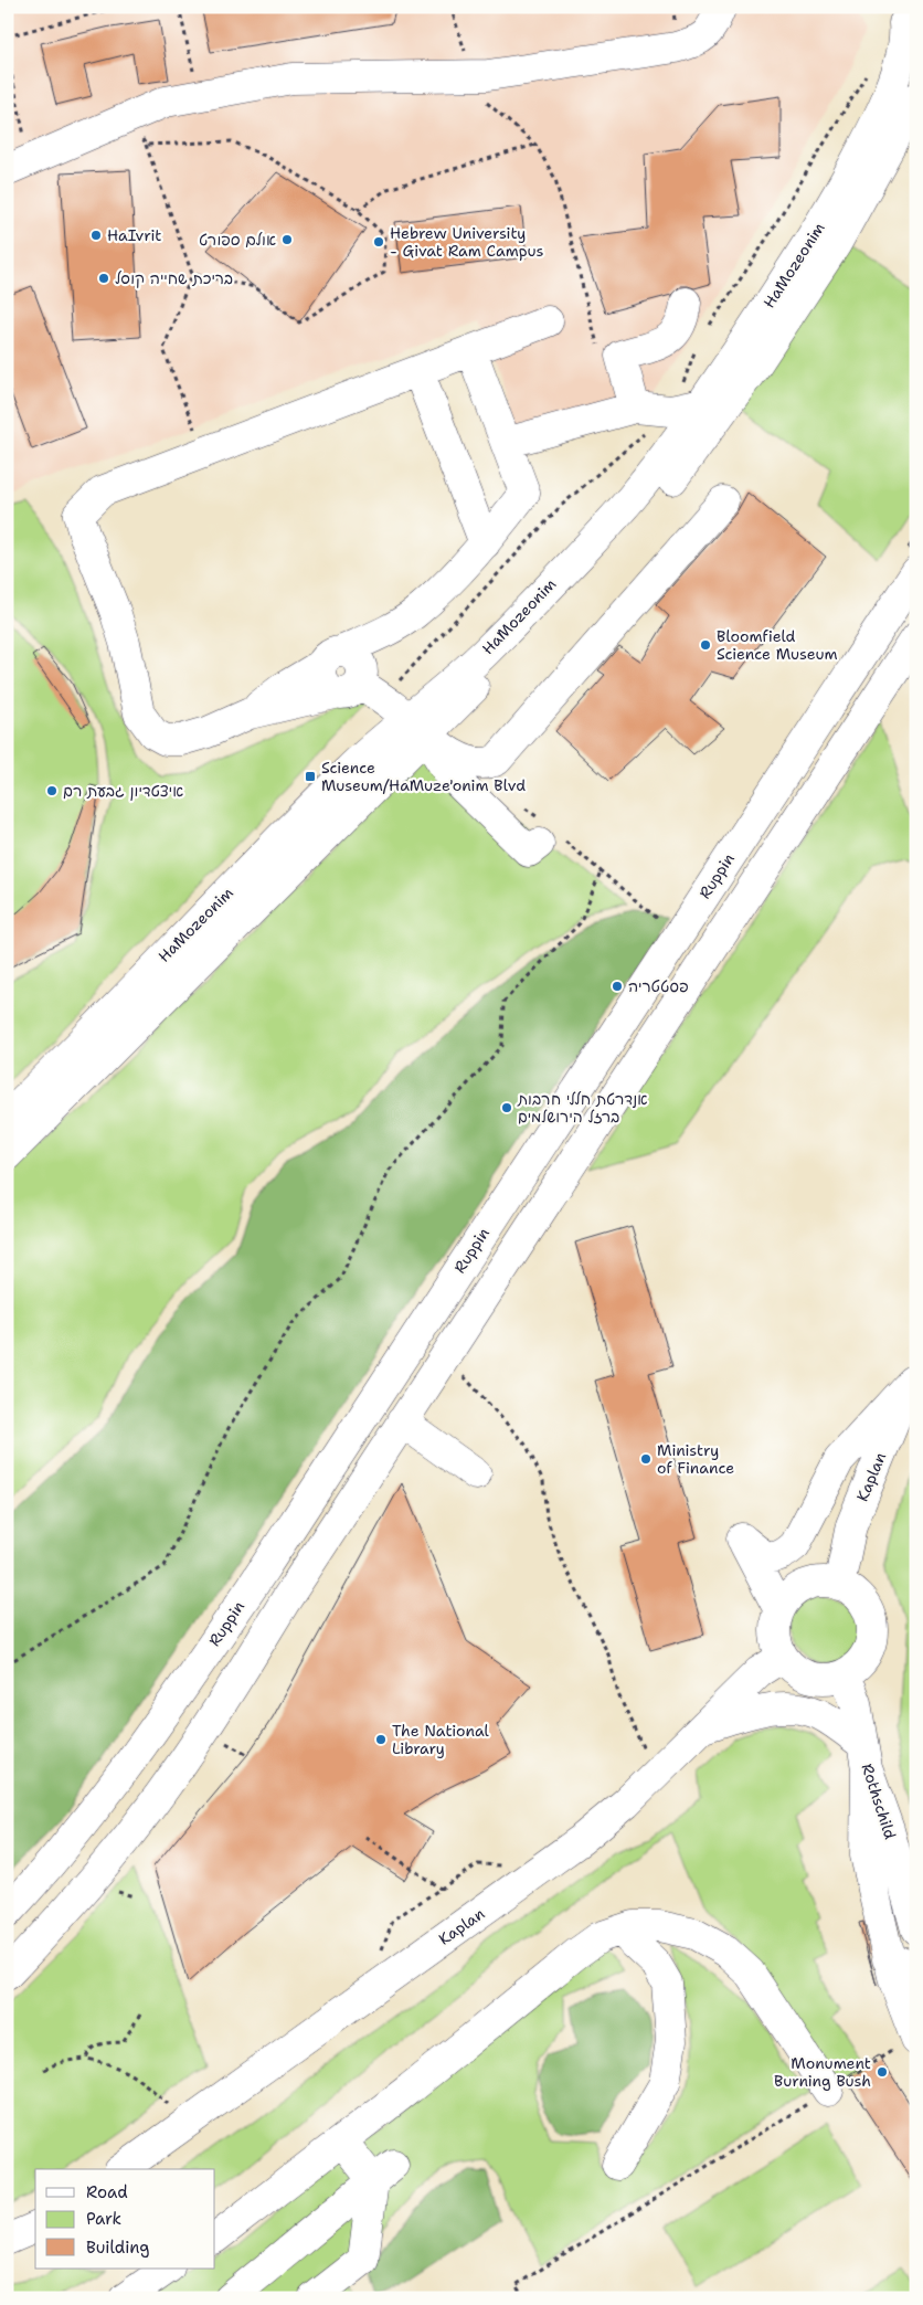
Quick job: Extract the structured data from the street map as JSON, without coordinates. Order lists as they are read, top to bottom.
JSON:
{
  "streets": {
    "street": [
      "HaMozeonim",
      "Ruppin",
      "Kaplan",
      "Rothschild"
    ]
  },
  "crossings": [
    ["Kaplan", "Rothschild"]
  ],
  "places": {
    "other": [
      "HaIvrit",
      "אולם ספורט",
      "Hebrew University - Givat Ram Campus",
      "בריכת שחייה קוסל",
      "Bloomfield Science Museum",
      "איצטדיון גבעת רם",
      "פסטטריה",
      "אנדרטת חללי חרבות ברזל הירושלמים",
      "Ministry of Finance",
      "The National Library",
      "Monument Burning Bush"
    ],
    "transit": ["Science Museum/HaMuze'onim Blvd"]
  },
  "legend": ["Road", "Park", "Building"]
}
